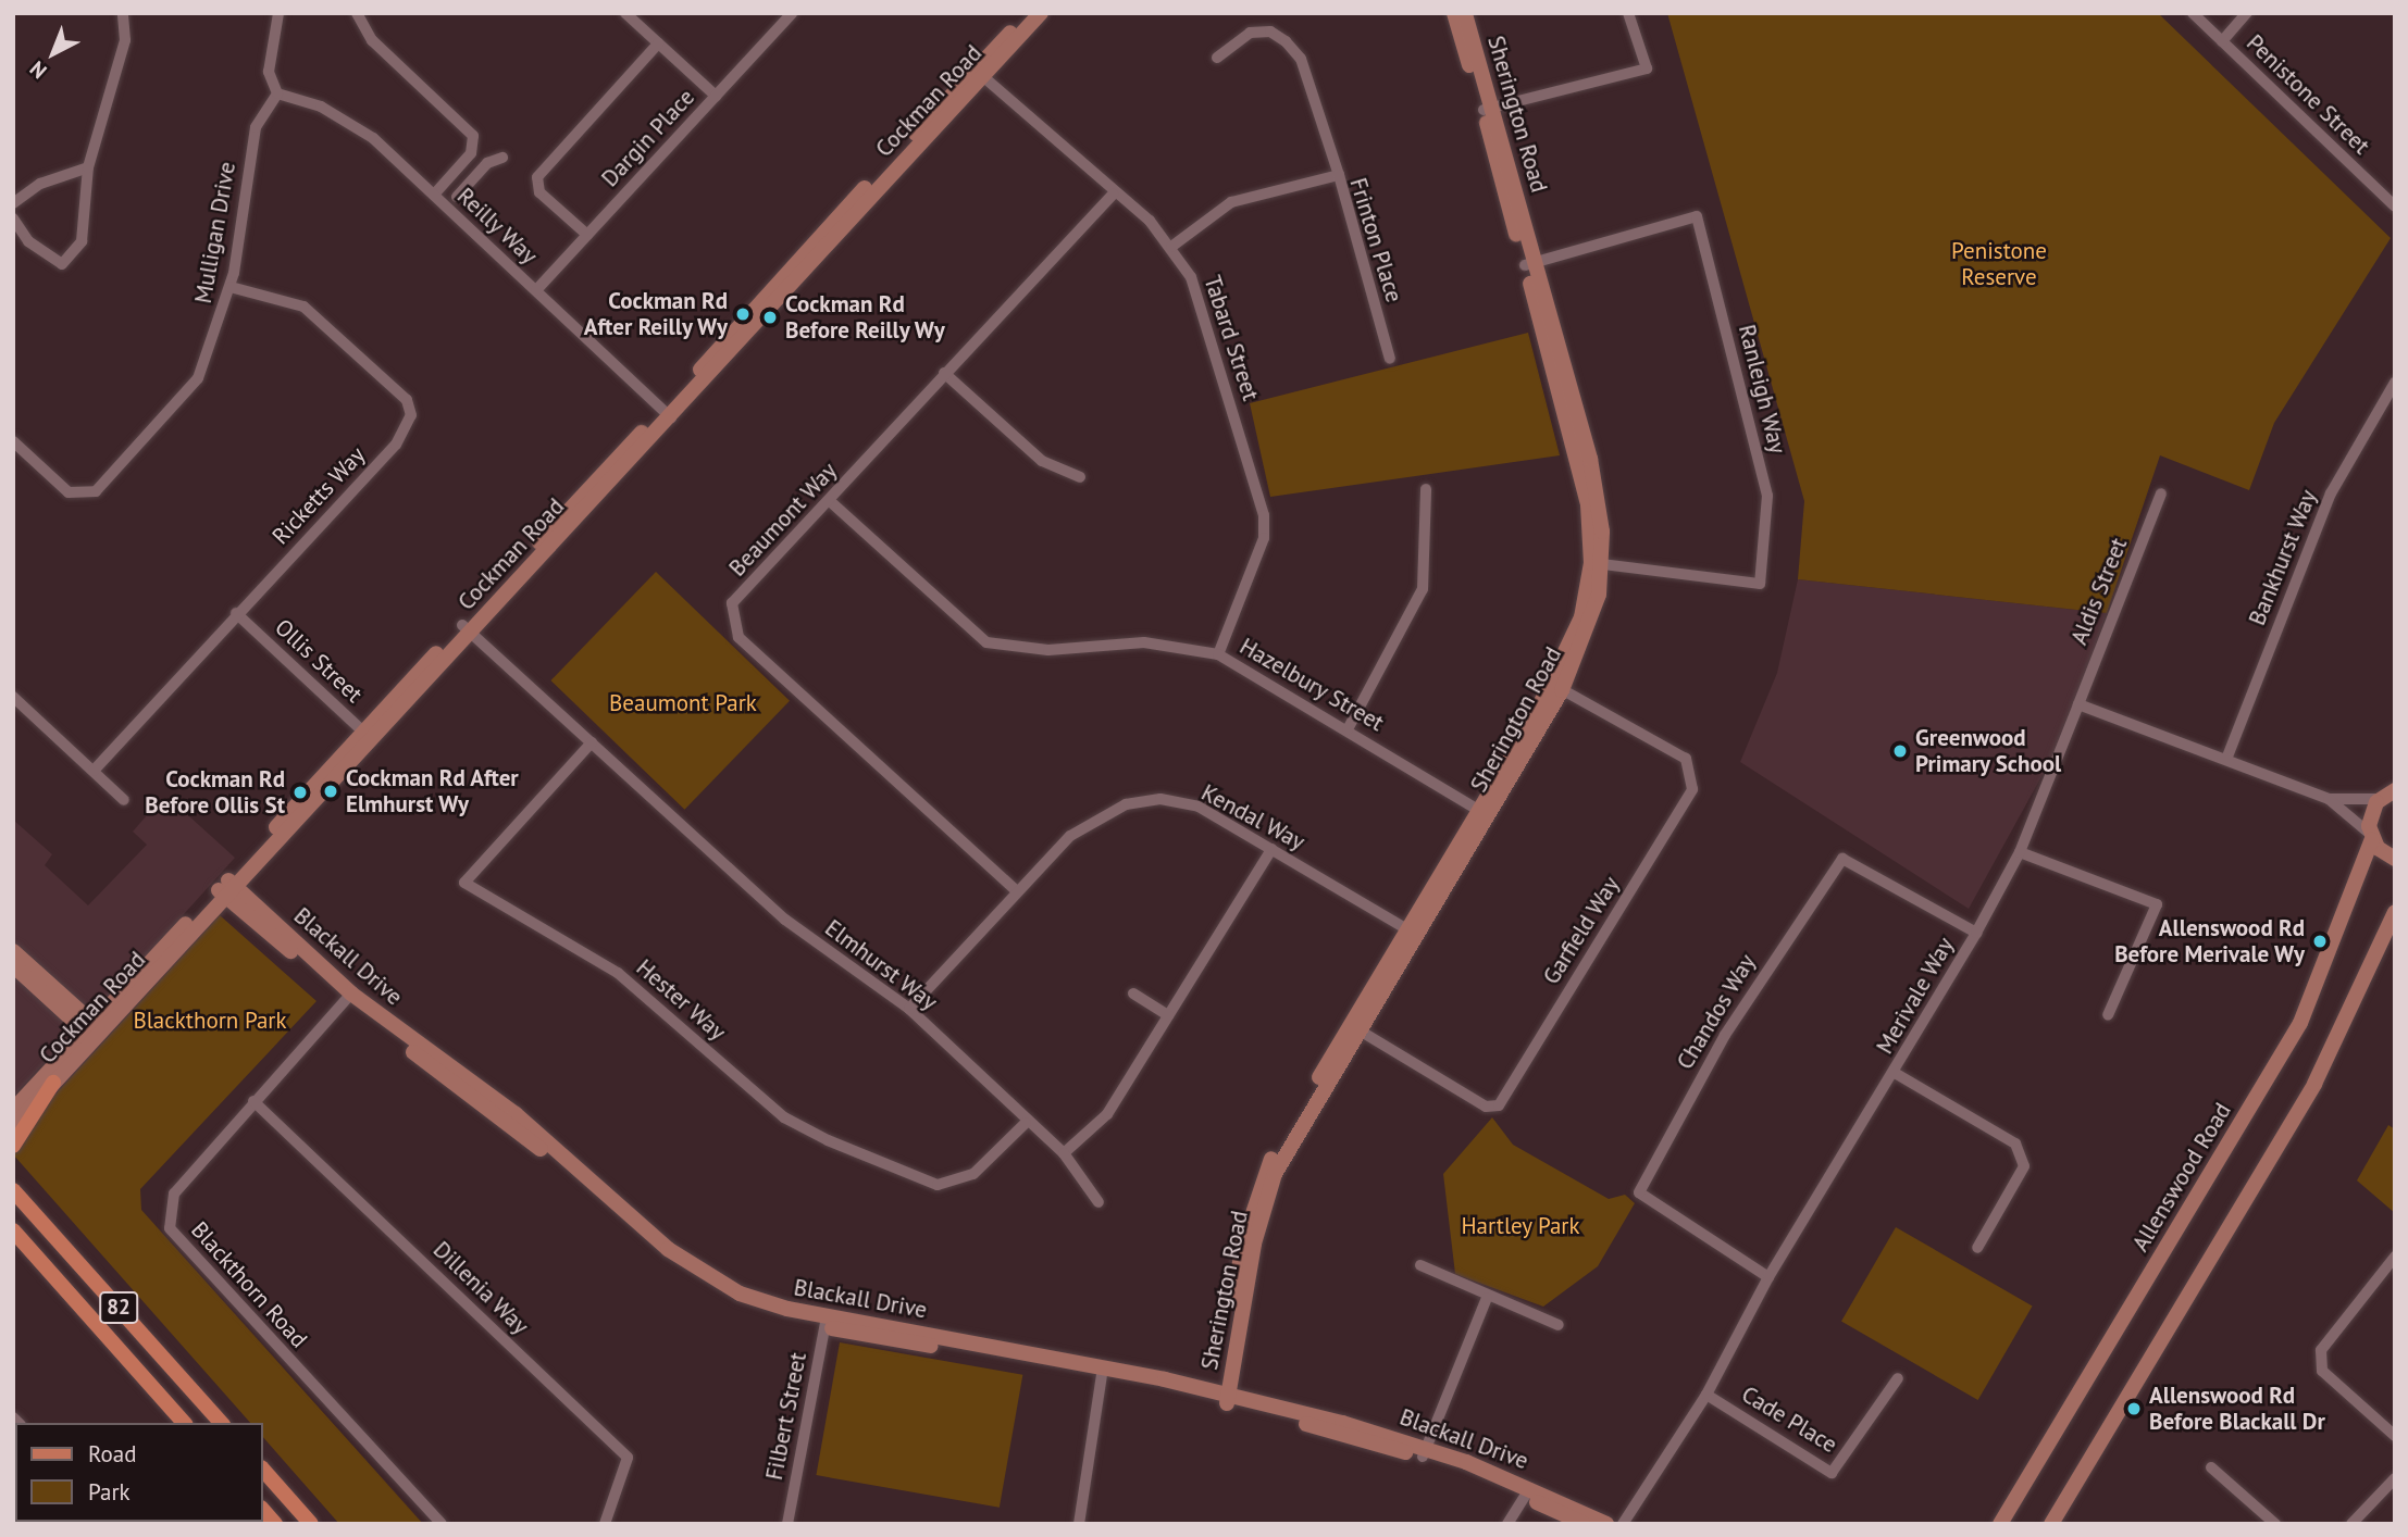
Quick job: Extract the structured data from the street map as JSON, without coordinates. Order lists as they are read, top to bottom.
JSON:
{
  "streets": {
    "main road": [
      "Cockman Road",
      "Sherington Road",
      "Blackall Drive",
      "Allenswood Road",
      "82"
    ],
    "street": [
      "Penistone Street",
      "Dargin Place",
      "Reilly Way",
      "Mulligan Drive",
      "Frinton Place",
      "Tabard Street",
      "Ranleigh Way",
      "Ricketts Way",
      "Beaumont Way",
      "Bankhurst Way",
      "Aldis Street",
      "Ollis Street",
      "Hazelbury Street",
      "Kendal Way",
      "Garfield Way",
      "Elmhurst Way",
      "Merivale Way",
      "Hester Way",
      "Chandos Way",
      "Blackthorn Road",
      "Dillenia Way",
      "Filbert Street",
      "Cade Place"
    ]
  },
  "crossings": [
    ["Cockman Road", "Reilly Way"],
    ["Cockman Road", "Tabard Street"],
    ["Cockman Road", "Ollis Street"],
    ["Cockman Road", "Blackall Drive"],
    ["Cockman Road", "Elmhurst Way"],
    ["Sherington Road", "Ranleigh Way"],
    ["Sherington Road", "Hazelbury Street"],
    ["Sherington Road", "Kendal Way"],
    ["Sherington Road", "Garfield Way"],
    ["Sherington Road", "Blackall Drive"],
    ["Dargin Place", "Reilly Way"],
    ["Reilly Way", "Mulligan Drive"],
    ["Mulligan Drive", "Ricketts Way"],
    ["Frinton Place", "Tabard Street"],
    ["Tabard Street", "Beaumont Way"],
    ["Tabard Street", "Hazelbury Street"],
    ["Ricketts Way", "Ollis Street"],
    ["Beaumont Way", "Hazelbury Street"],
    ["Beaumont Way", "Kendal Way"],
    ["Aldis Street", "Merivale Way"],
    ["Kendal Way", "Elmhurst Way"],
    ["Blackall Drive", "Blackthorn Road"],
    ["Blackall Drive", "Filbert Street"],
    ["Elmhurst Way", "Hester Way"],
    ["Merivale Way", "Chandos Way"],
    ["Merivale Way", "Cade Place"],
    ["Blackthorn Road", "Dillenia Way"]
  ],
  "parks": [
    "Penistone Reserve",
    "Beaumont Park",
    "Blackthorn Park",
    "Hartley Park"
  ],
  "places": [
    "Cockman Rd After Reilly Wy",
    "Cockman Rd Before Reilly Wy",
    "Greenwood Primary School",
    "Cockman Rd After Elmhurst Wy",
    "Cockman Rd Before Ollis St",
    "Allenswood Rd Before Merivale Wy",
    "Allenswood Rd Before Blackall Dr"
  ],
  "legend": ["Road", "Park"],
  "north": "bottom left"
}
